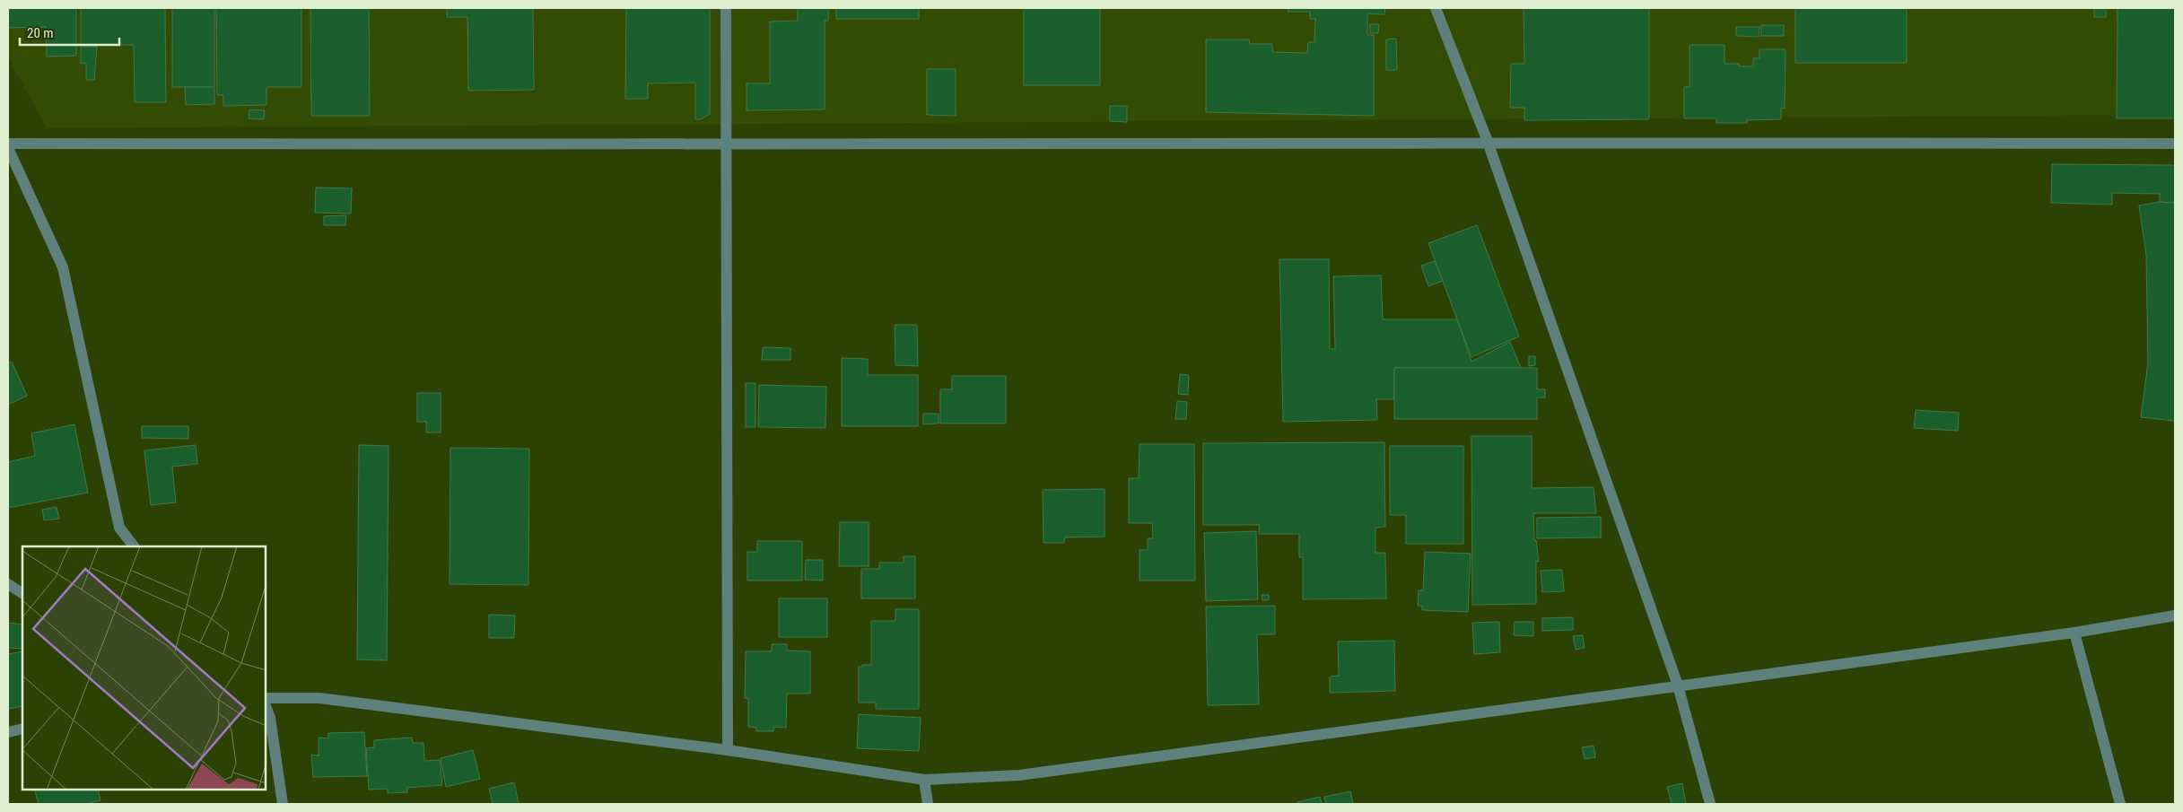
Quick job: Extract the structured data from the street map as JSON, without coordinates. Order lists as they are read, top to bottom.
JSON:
{
  "scale_bar": "20 m"
}
